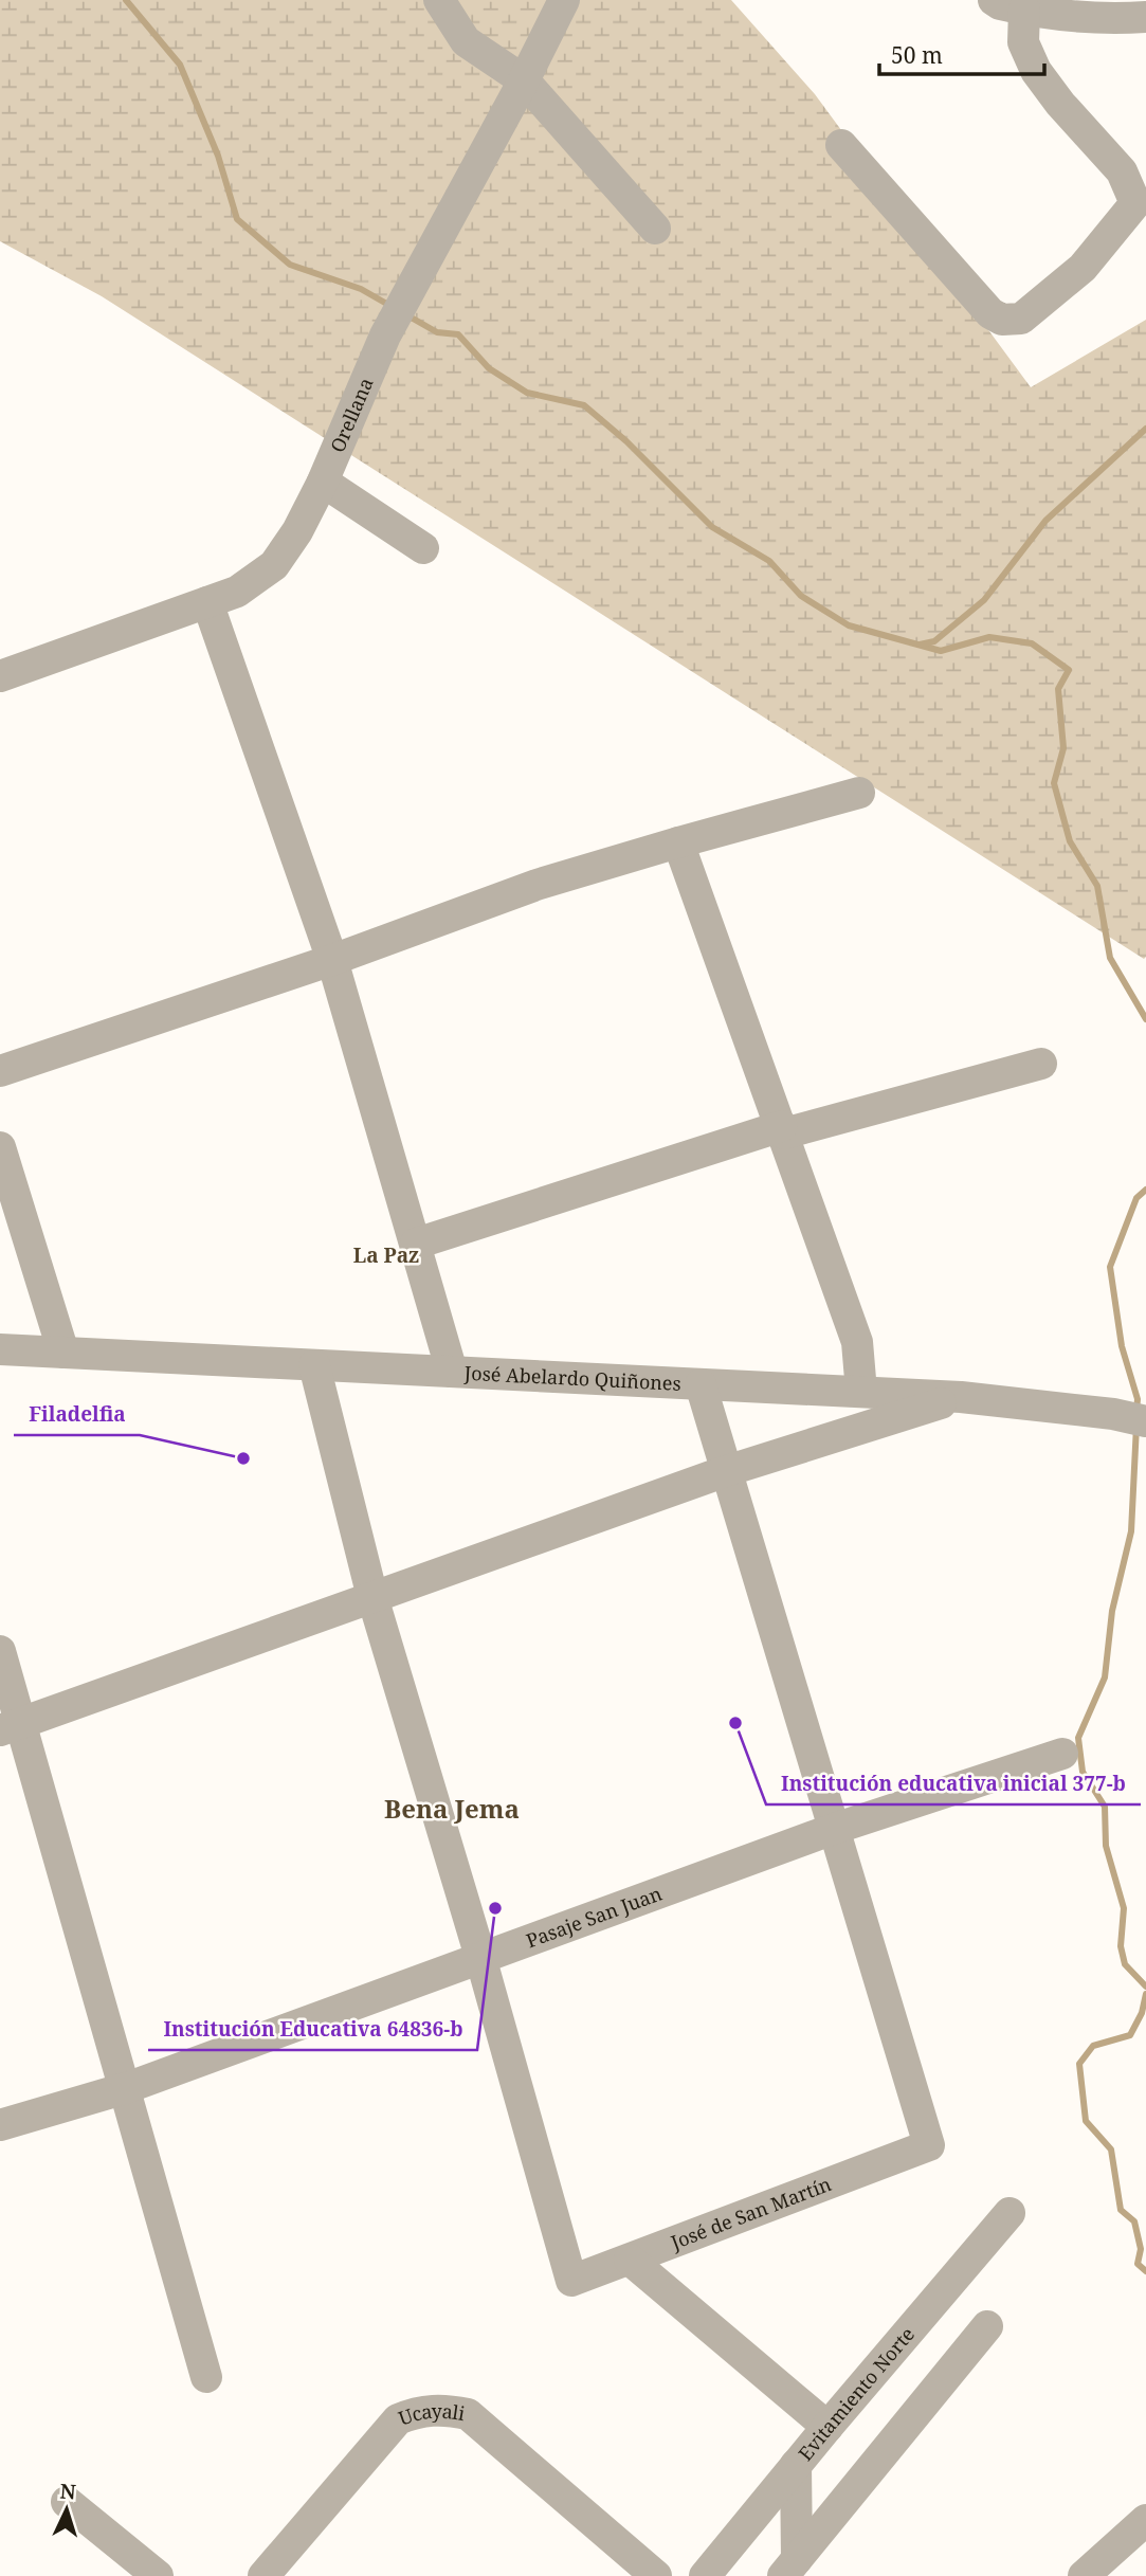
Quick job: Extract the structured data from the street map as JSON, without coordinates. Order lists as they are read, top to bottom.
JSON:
{
  "streets": {
    "street": [
      "Orellana",
      "José Abelardo Quiñones",
      "Pasaje San Juan",
      "José de San Martín",
      "Evitamiento Norte",
      "Ucayali"
    ]
  },
  "crossings": [
    ["Pasaje San Juan", "José de San Martín"]
  ],
  "districts": ["La Paz", "Bena Jema"],
  "places": ["Filadelfia", "Institución educativa inicial 377-b", "Institución Educativa 64836-b"],
  "scale_bar": "50 m",
  "north": "top"
}
